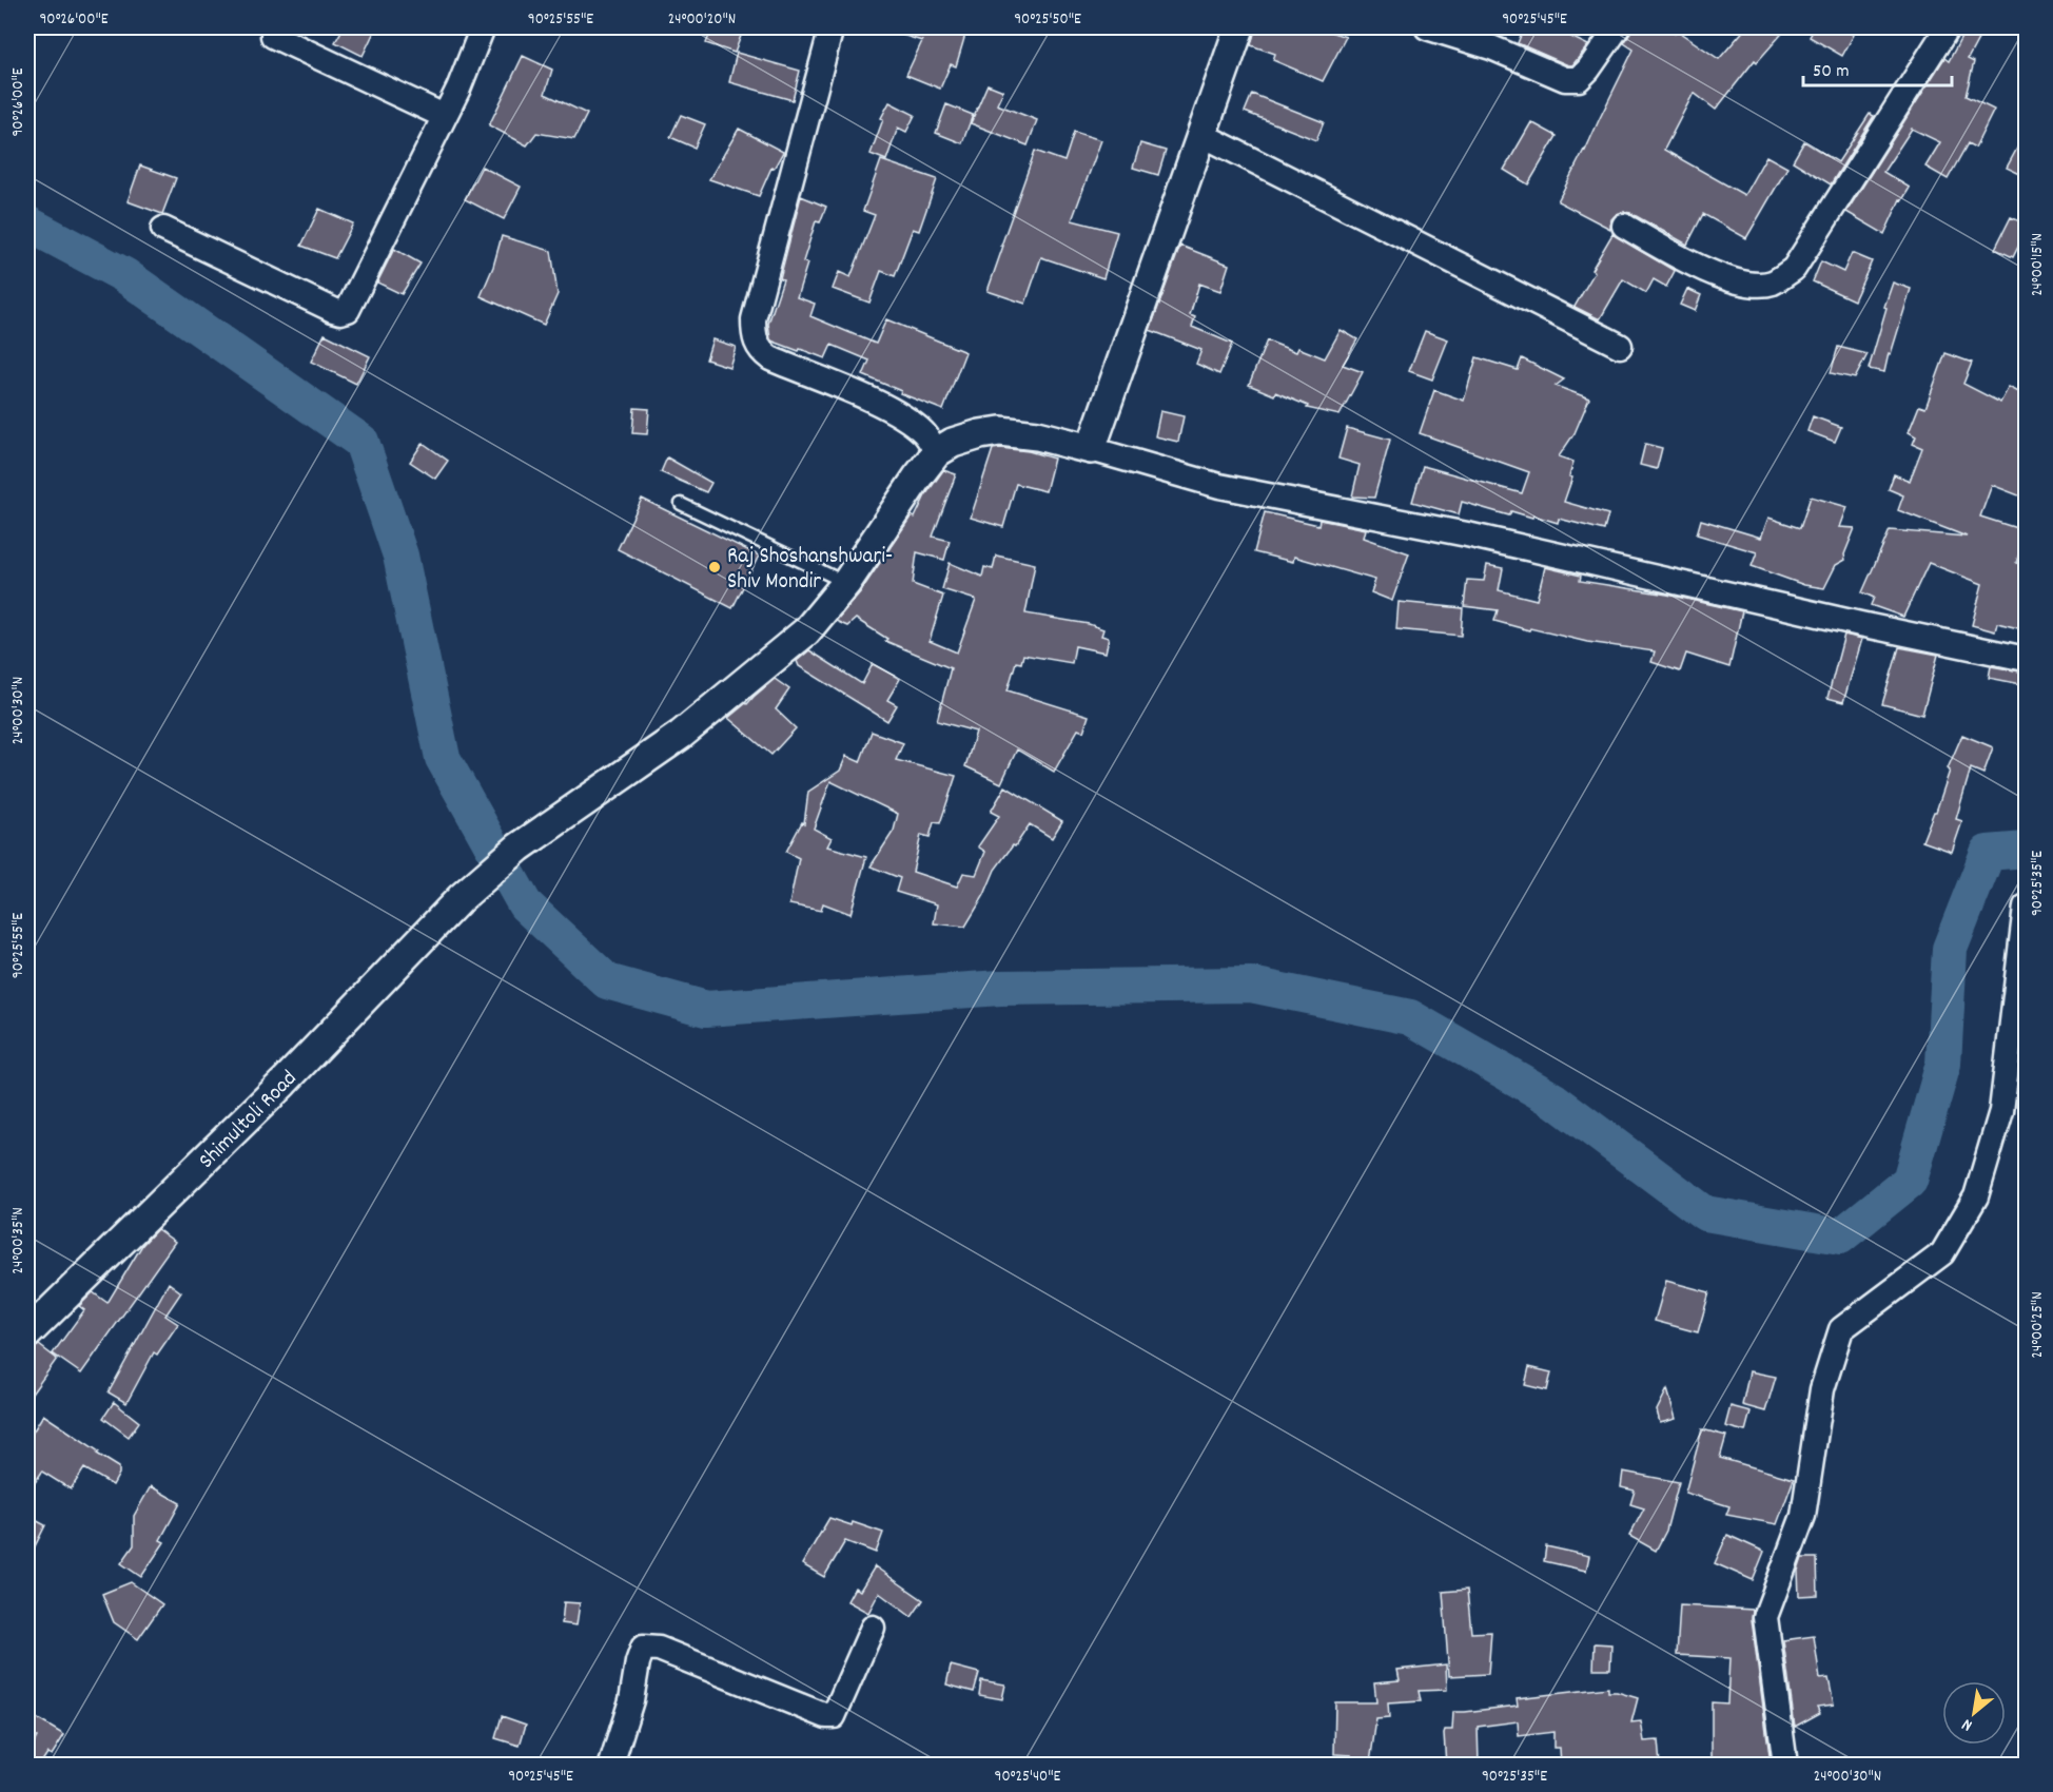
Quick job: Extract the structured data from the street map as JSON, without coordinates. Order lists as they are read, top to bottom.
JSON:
{
  "streets": {
    "street": ["Shimultoli Road"]
  },
  "places": ["Raj Shoshanshwari- Shiv Mondir"],
  "scale_bar": "50 m",
  "north": "bottom left",
  "coordinates": [
    "90°26'00\"E",
    "90°25'55\"E",
    "24°00'20\"N",
    "90°25'50\"E",
    "90°25'45\"E",
    "24°00'15\"N",
    "24°00'30\"N",
    "90°25'35\"E",
    "24°00'35\"N",
    "24°00'25\"N",
    "90°25'40\"E"
  ]
}
